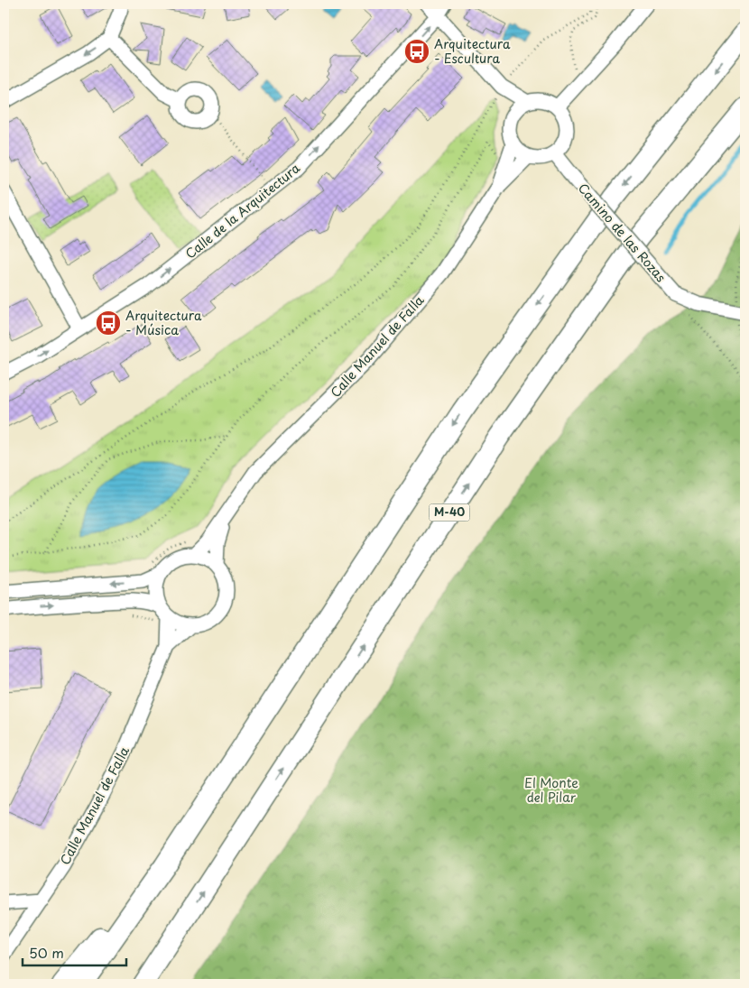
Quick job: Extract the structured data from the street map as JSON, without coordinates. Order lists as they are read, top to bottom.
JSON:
{
  "streets": {
    "highway": ["M-40"],
    "street": ["Calle de la Arquitectura", "Camino de las Rozas", "Calle Manuel de Falla"]
  },
  "crossings": [
    ["Camino de las Rozas", "Calle Manuel de Falla"]
  ],
  "one_way": ["Calle de la Arquitectura"],
  "parks": ["El Monte del Pilar"],
  "places": {
    "bus stop": ["Arquitectura - Escultura", "Arquitectura - Música"]
  },
  "scale_bar": "50 m"
}
